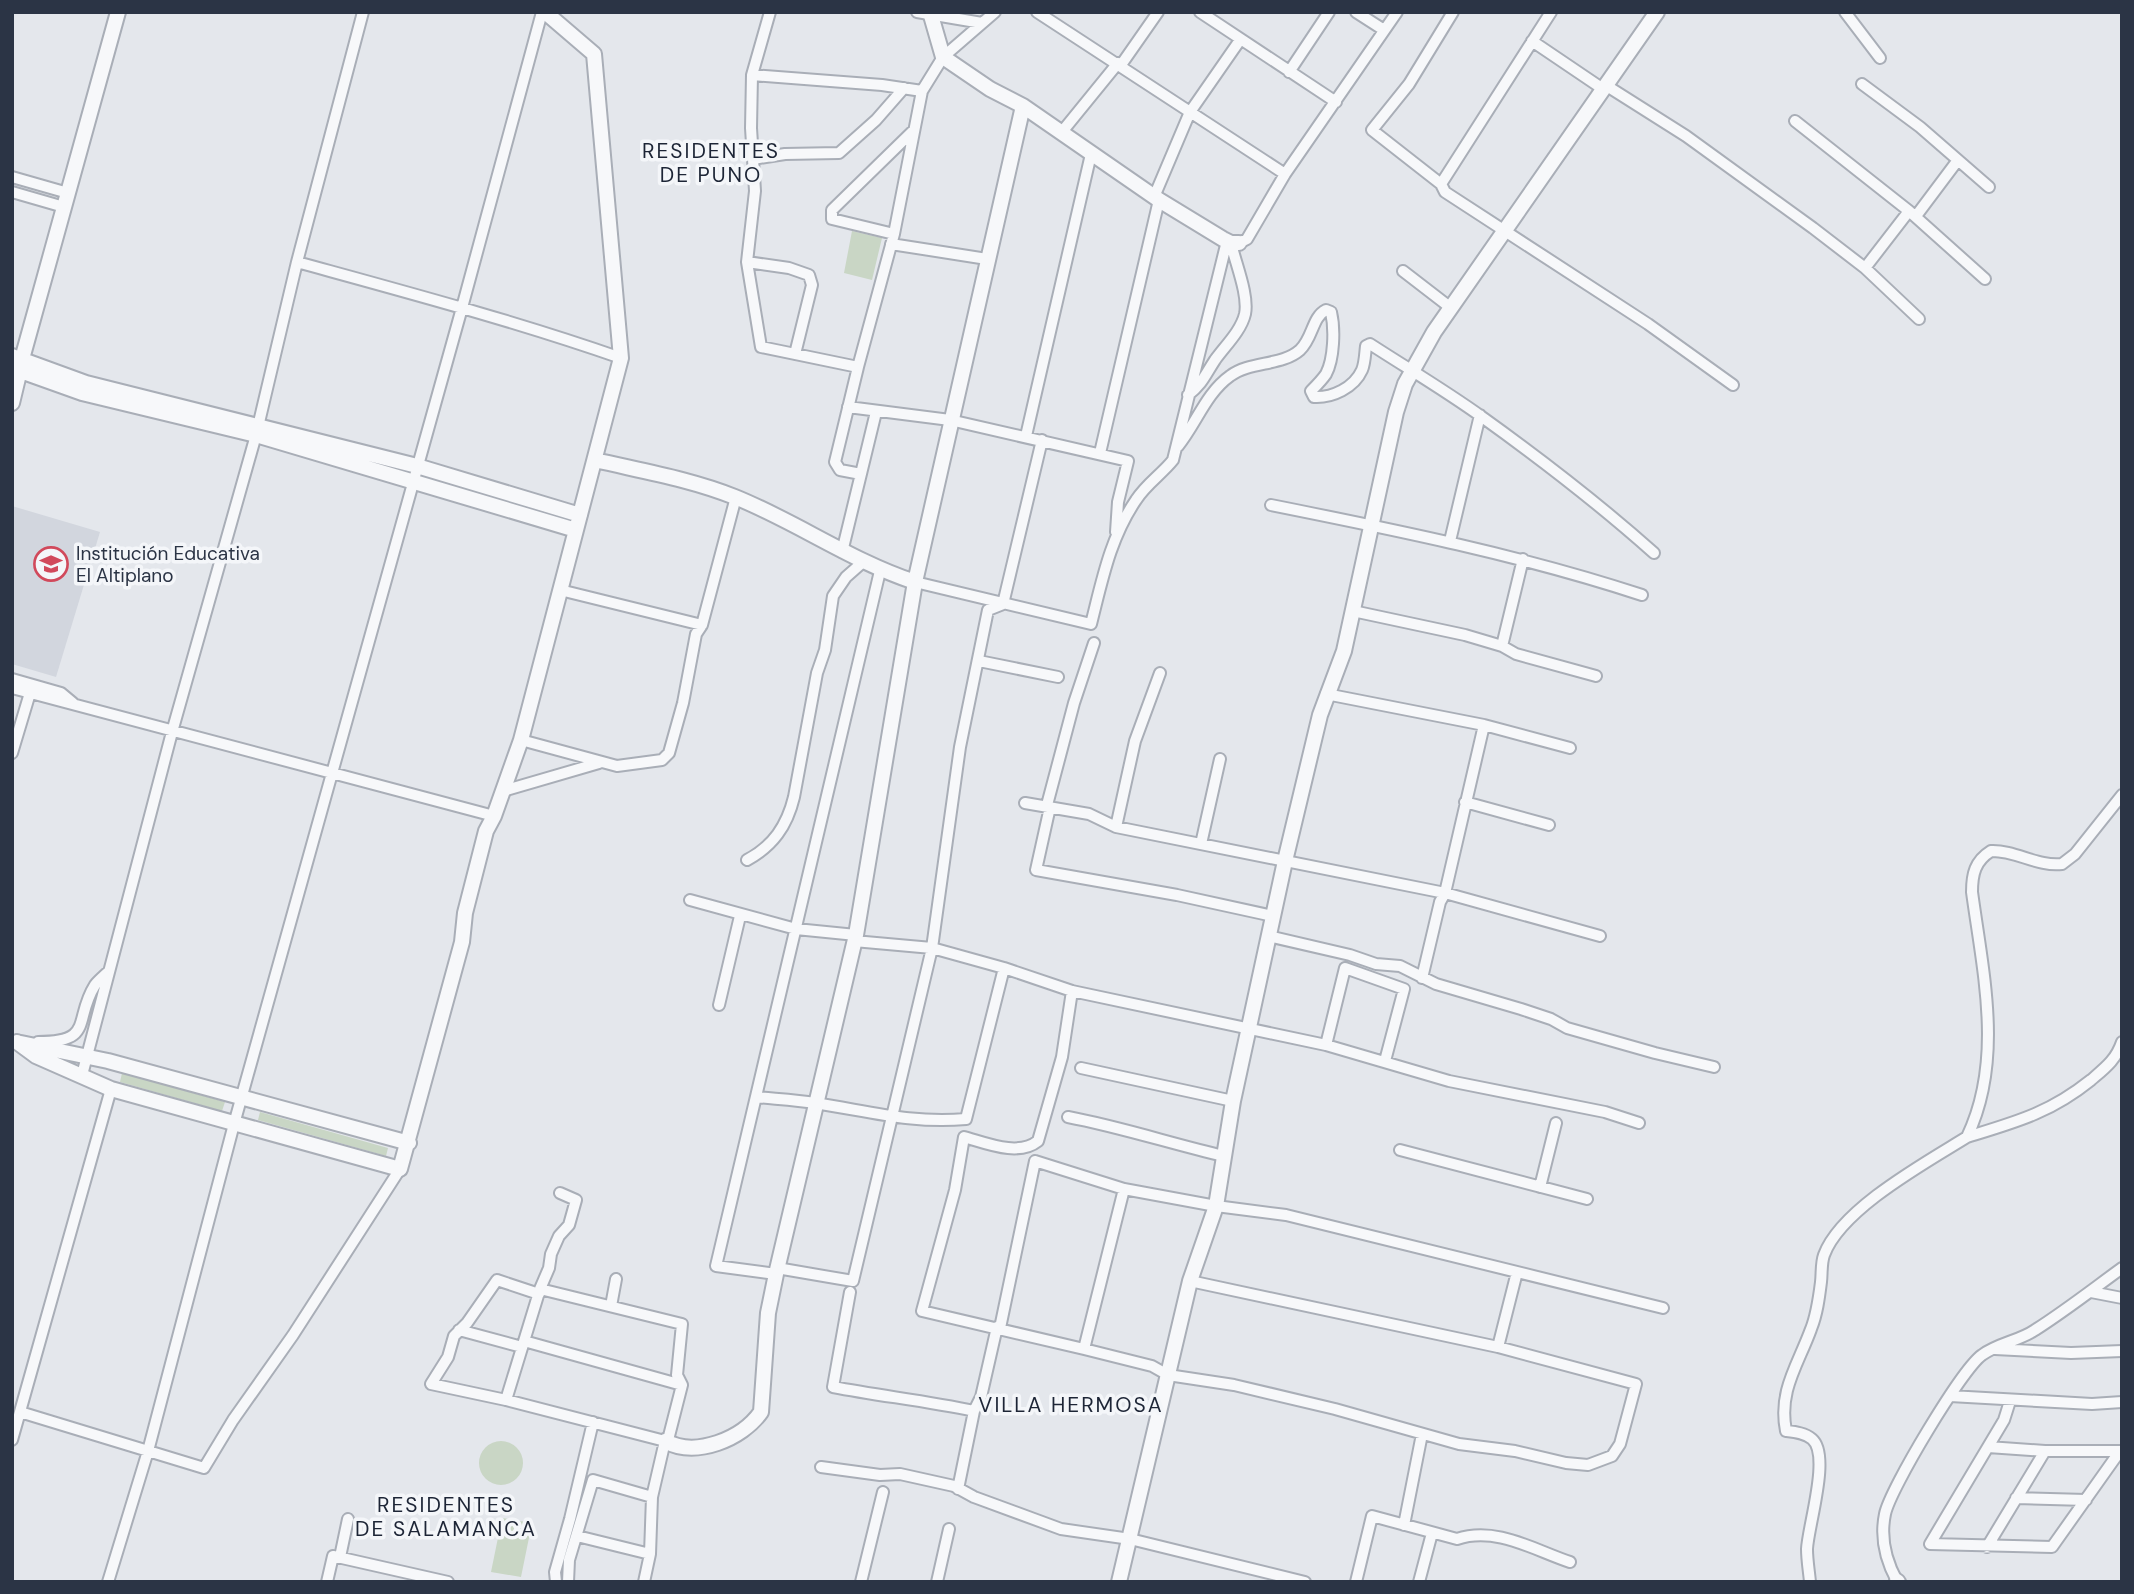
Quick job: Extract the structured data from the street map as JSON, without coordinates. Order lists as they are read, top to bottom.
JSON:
{
  "districts": ["RESIDENTES DE PUNO", "VILLA HERMOSA", "RESIDENTES DE SALAMANCA"],
  "places": {
    "school or university": ["Institución Educativa El Altiplano"]
  }
}
